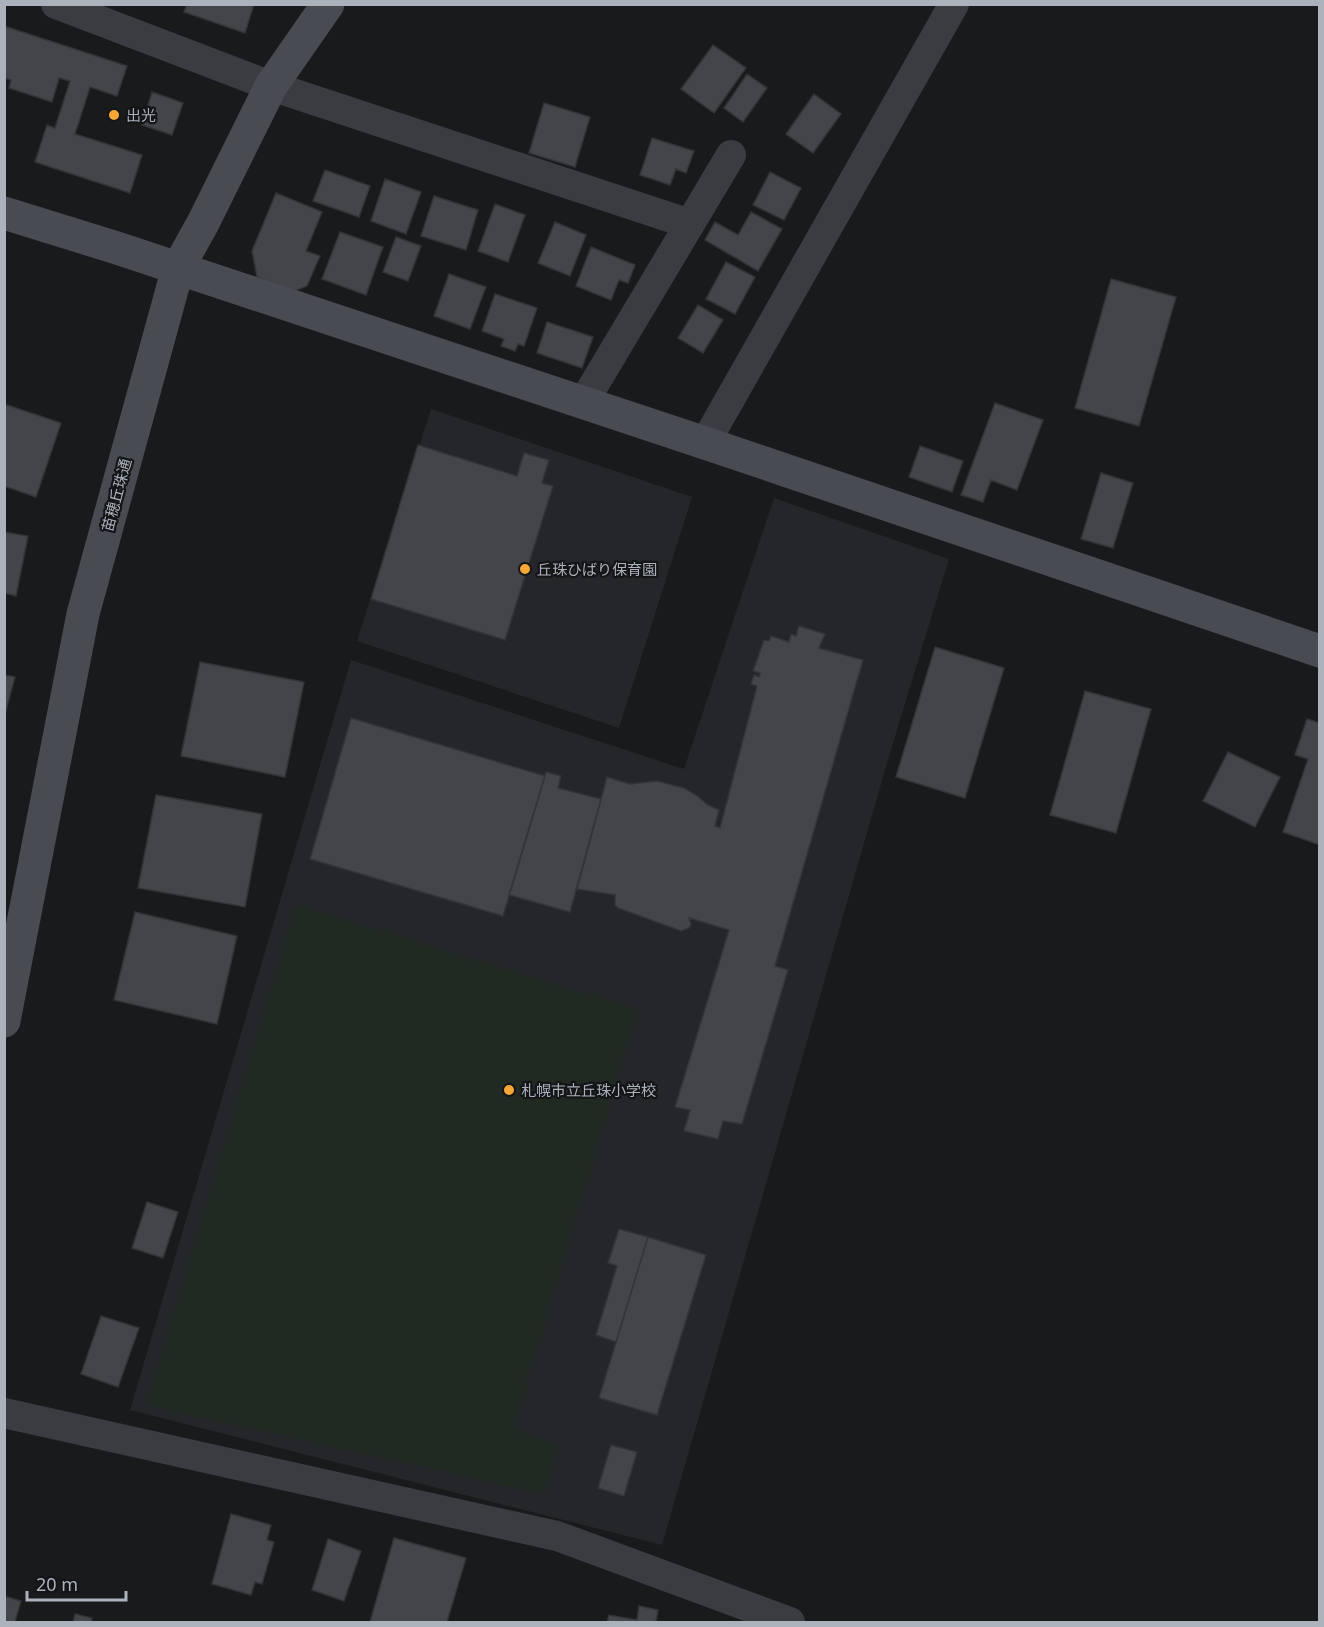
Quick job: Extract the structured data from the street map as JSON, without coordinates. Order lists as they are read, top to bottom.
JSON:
{
  "streets": {
    "street": ["苗穂丘珠通"]
  },
  "places": ["出光", "丘珠ひばり保育園", "札幌市立丘珠小学校"],
  "scale_bar": "20 m"
}
